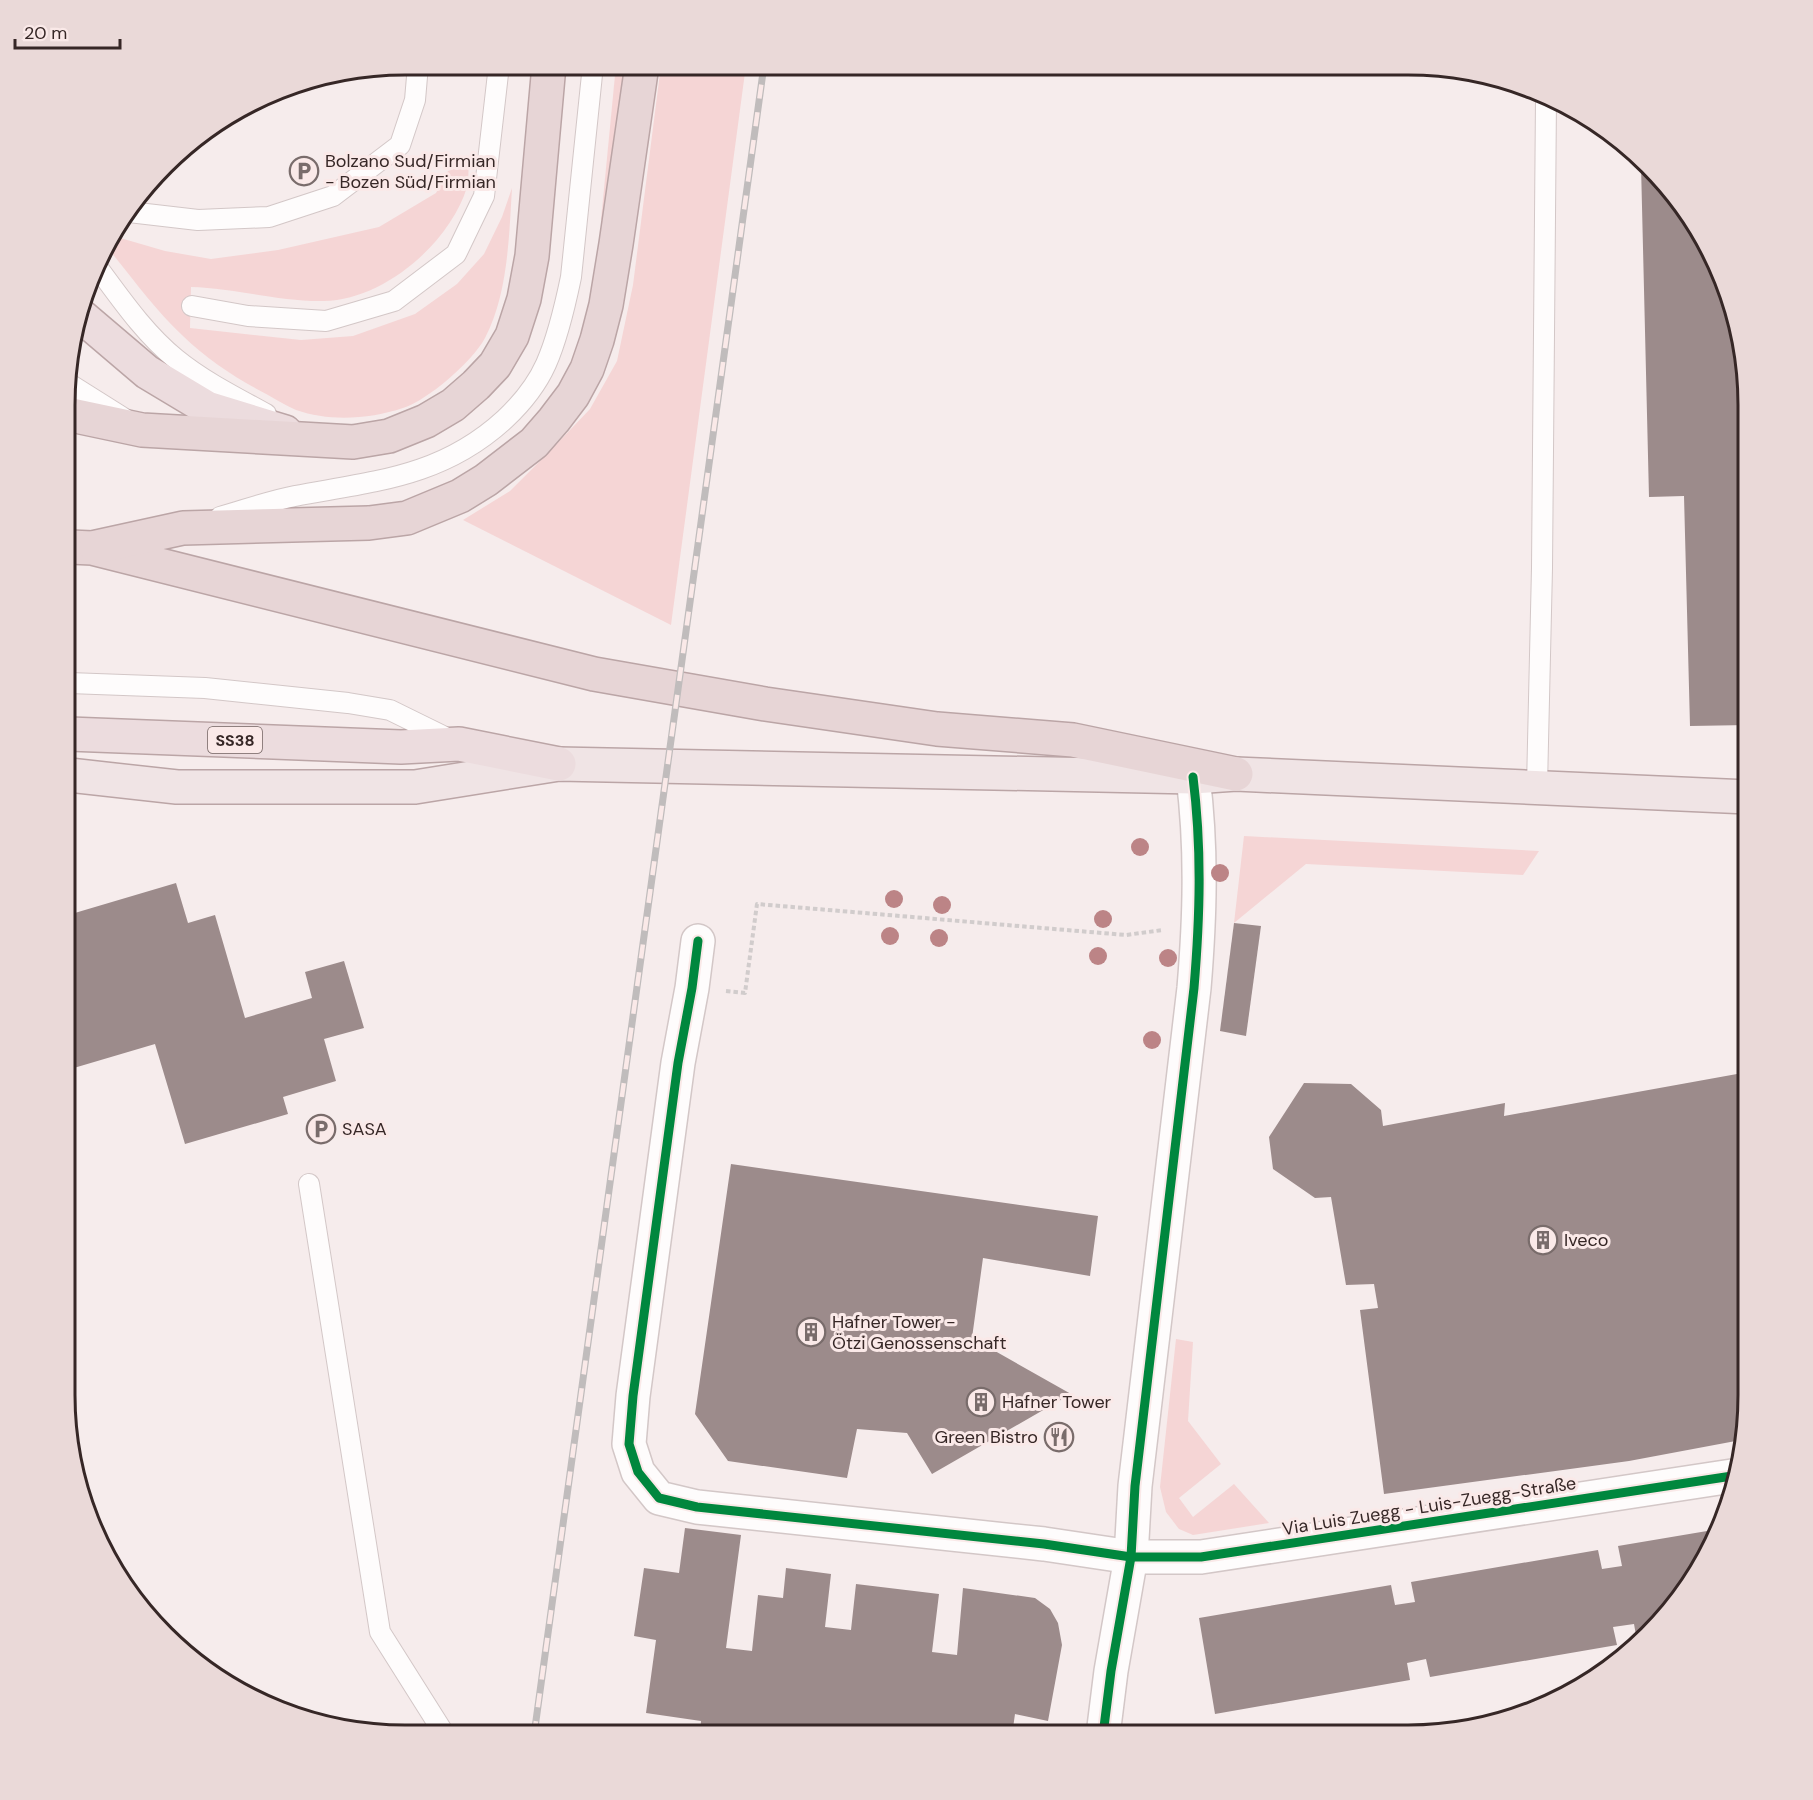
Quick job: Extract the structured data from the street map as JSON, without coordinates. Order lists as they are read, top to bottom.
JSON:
{
  "streets": {
    "highway": ["SS38"],
    "street": ["Via Luis Zuegg - Luis-Zuegg-Straße"]
  },
  "places": {
    "parking": ["Bolzano Sud/Firmian - Bozen Süd/Firmian", "SASA"],
    "building": ["Iveco", "Hafner Tower - Ötzi Genossenschaft", "Hafner Tower"],
    "restaurant": ["Green Bistro"]
  },
  "scale_bar": "20 m"
}
